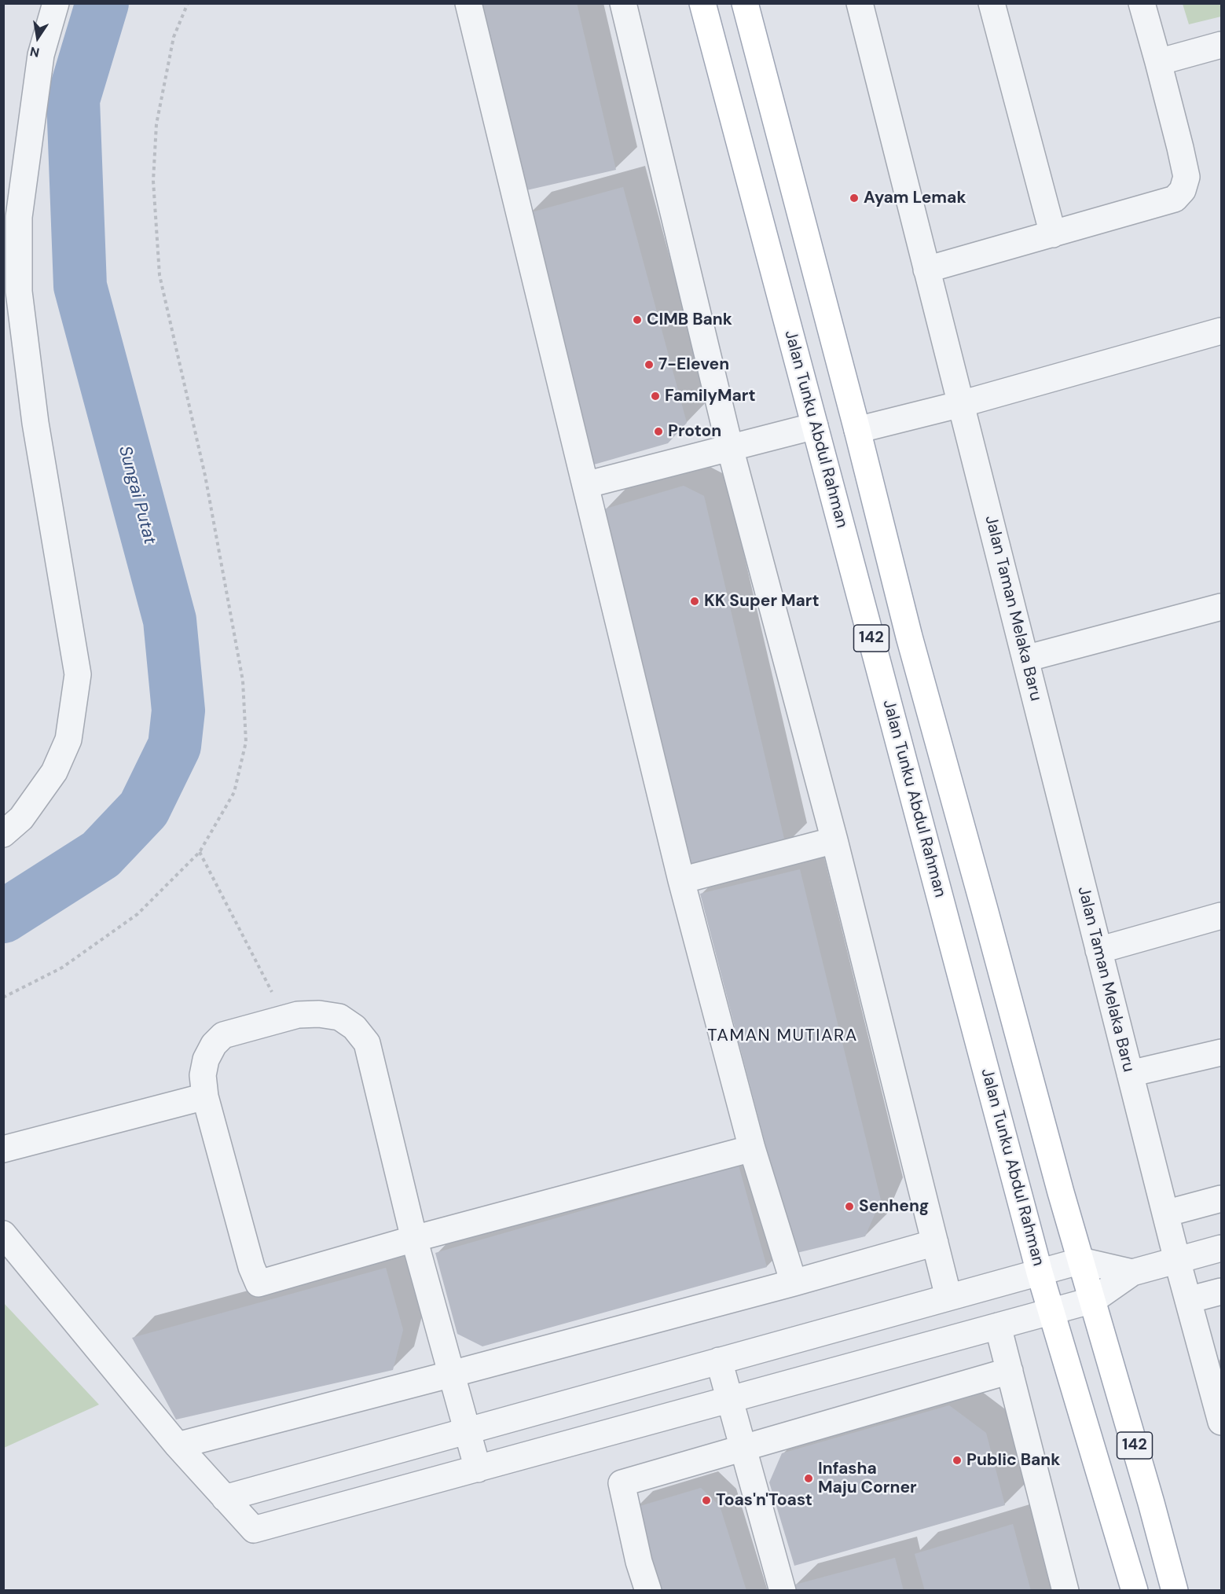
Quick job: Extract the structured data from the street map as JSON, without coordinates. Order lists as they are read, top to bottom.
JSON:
{
  "streets": {
    "main road": ["Jalan Tunku Abdul Rahman", "142"],
    "street": ["Jalan Taman Melaka Baru"]
  },
  "districts": ["TAMAN MUTIARA"],
  "water": ["Sungai Putat"],
  "places": [
    "Ayam Lemak",
    "CIMB Bank",
    "7-Eleven",
    "FamilyMart",
    "Proton",
    "KK Super Mart",
    "Senheng",
    "Public Bank",
    "Infasha Maju Corner",
    "Toas'n'Toast"
  ],
  "north": "bottom"
}
